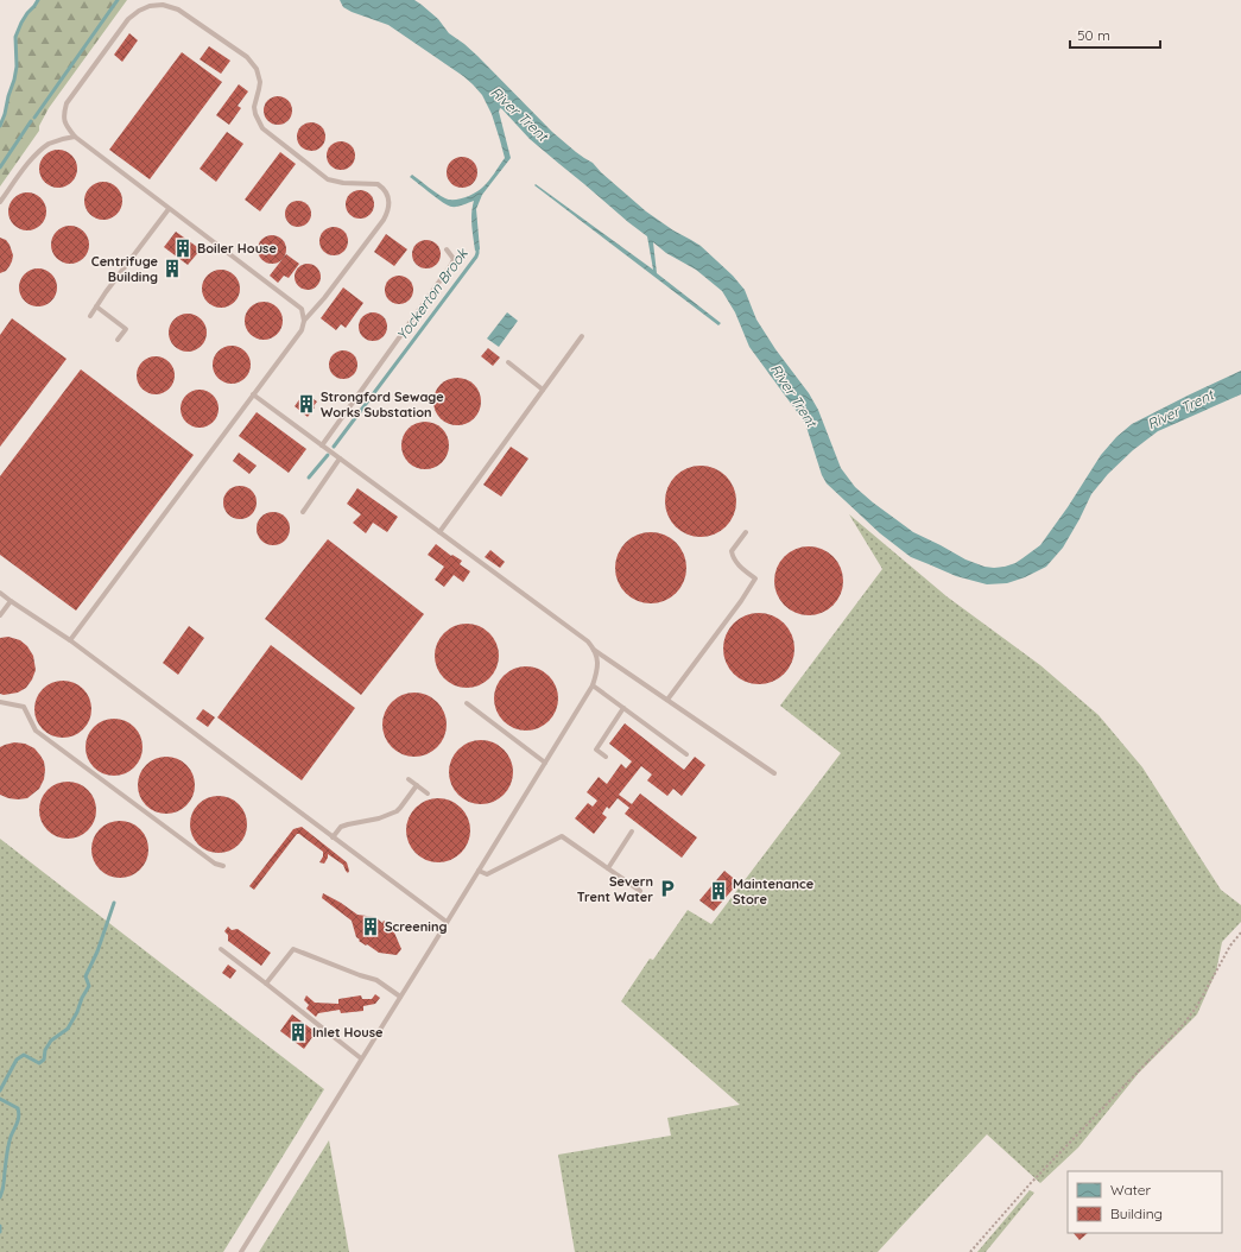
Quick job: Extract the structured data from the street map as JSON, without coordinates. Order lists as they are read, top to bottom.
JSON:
{
  "water": ["River Trent", "Yockerton Brook"],
  "places": {
    "building": [
      "Boiler House",
      "Centrifuge Building",
      "Strongford Sewage Works Substation",
      "Maintenance Store",
      "Screening",
      "Inlet House"
    ],
    "parking": ["Severn Trent Water"]
  },
  "legend": ["Water", "Building"],
  "scale_bar": "50 m"
}
